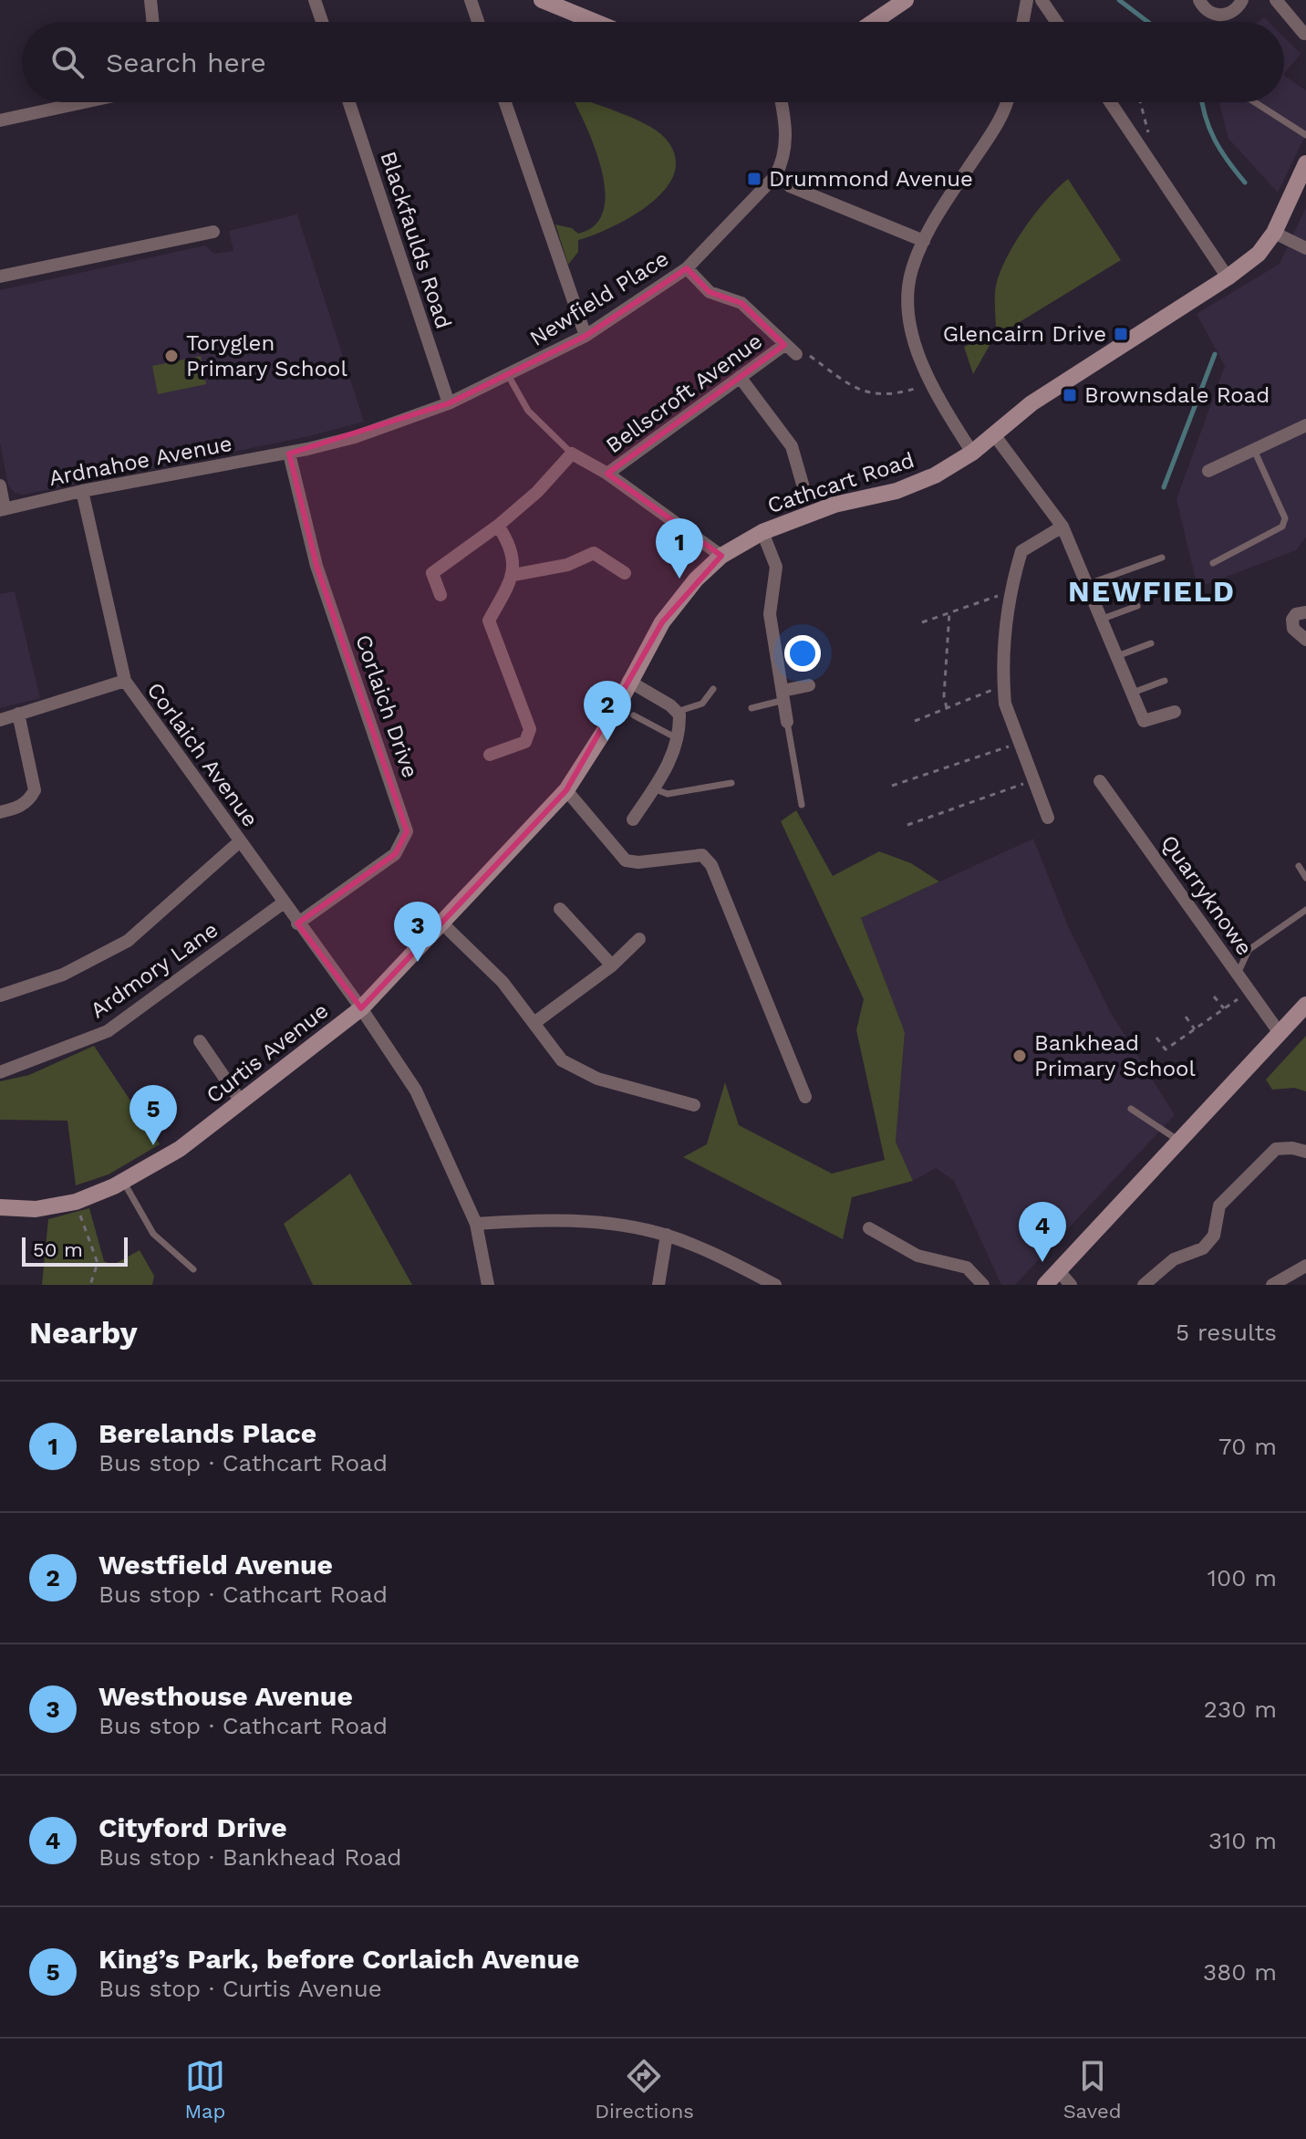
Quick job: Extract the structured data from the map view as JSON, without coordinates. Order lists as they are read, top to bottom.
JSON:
{
  "streets": {
    "street": [
      "Blackfaulds Road",
      "Newfield Place",
      "Bellscroft Avenue",
      "Ardnahoe Avenue",
      "Cathcart Road",
      "Corlaich Drive",
      "Corlaich Avenue",
      "Quarryknowe",
      "Ardmory Lane",
      "Curtis Avenue"
    ]
  },
  "crossings": [
    ["Blackfaulds Road", "Newfield Place"],
    ["Newfield Place", "Bellscroft Avenue"],
    ["Newfield Place", "Ardnahoe Avenue"],
    ["Newfield Place", "Corlaich Drive"],
    ["Ardnahoe Avenue", "Corlaich Drive"],
    ["Ardnahoe Avenue", "Corlaich Avenue"],
    ["Cathcart Road", "Corlaich Avenue"],
    ["Cathcart Road", "Curtis Avenue"],
    ["Corlaich Drive", "Corlaich Avenue"],
    ["Corlaich Avenue", "Ardmory Lane"],
    ["Corlaich Avenue", "Curtis Avenue"]
  ],
  "districts": ["NEWFIELD"],
  "places": {
    "transit": ["Drummond Avenue", "Glencairn Drive", "Brownsdale Road"],
    "other": ["Toryglen Primary School", "Bankhead Primary School"]
  },
  "scale_bar": "50 m",
  "page": {
    "search": "Search here",
    "pins": [
      "1",
      "2",
      "3",
      "5",
      "4"
    ],
    "scale": "50 m",
    "heading": ["Nearby", "5 results"],
    "list": [
      {
        "mark": "1",
        "name": "Berelands Place",
        "note": "Bus stop · Cathcart Road",
        "value": "70 m"
      },
      {
        "mark": "2",
        "name": "Westfield Avenue",
        "note": "Bus stop · Cathcart Road",
        "value": "100 m"
      },
      {
        "mark": "3",
        "name": "Westhouse Avenue",
        "note": "Bus stop · Cathcart Road",
        "value": "230 m"
      },
      {
        "mark": "4",
        "name": "Cityford Drive",
        "note": "Bus stop · Bankhead Road",
        "value": "310 m"
      },
      {
        "mark": "5",
        "name": "King’s Park, before Corlaich Avenue",
        "note": "Bus stop · Curtis Avenue",
        "value": "380 m"
      }
    ],
    "nav": ["Map", "Directions", "Saved"]
  }
}
